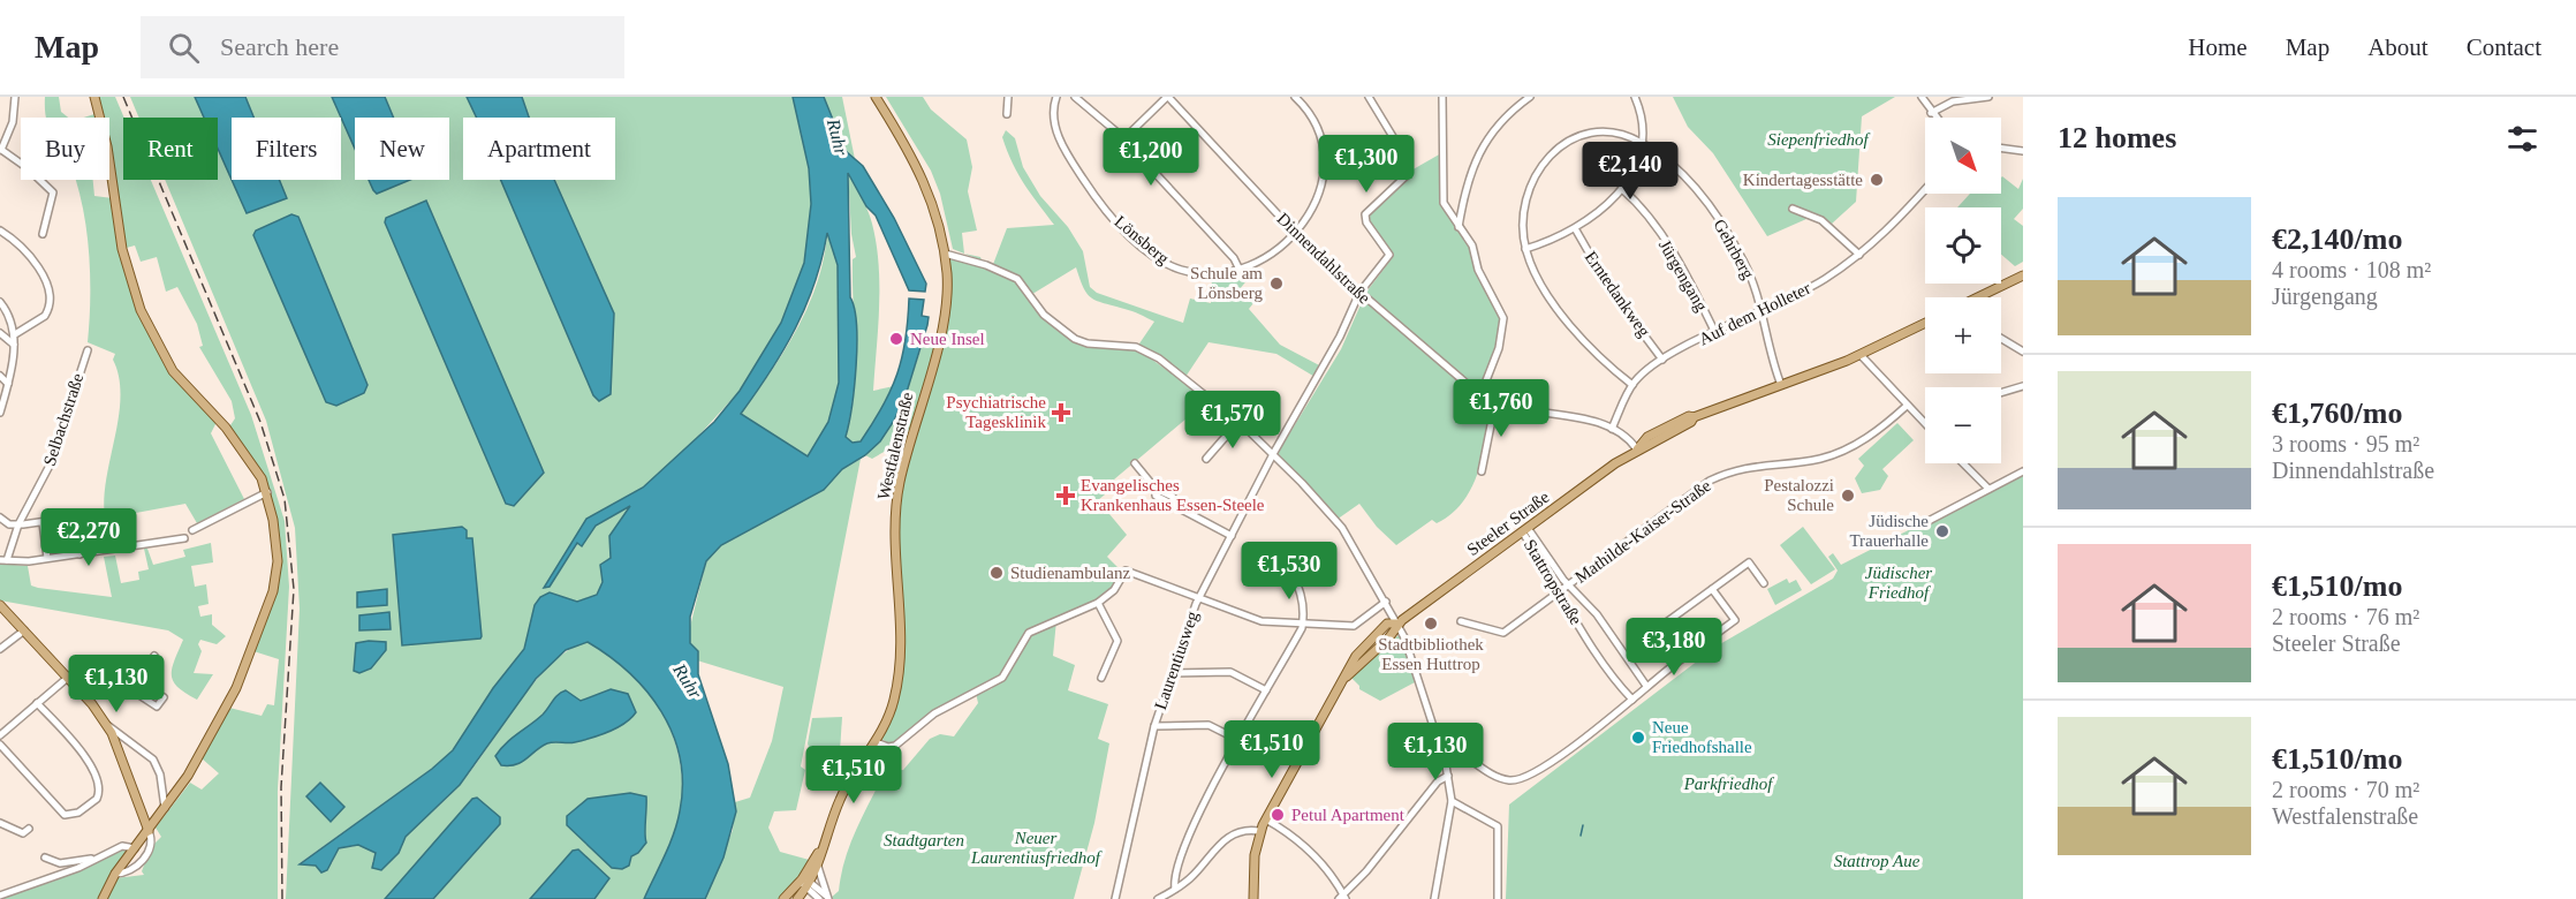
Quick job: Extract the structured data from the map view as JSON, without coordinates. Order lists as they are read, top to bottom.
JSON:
{
  "streets": {
    "main road": ["Westfalenstraße", "Steeler Straße"],
    "street": [
      "Lönsberg",
      "Gehrberg",
      "Dinnendahlstraße",
      "Jürgengang",
      "Erntedankweg",
      "Auf dem Holleter",
      "Selbachstraße",
      "Mathilde-Kaiser-Straße",
      "Stattropstraße",
      "Laurentiusweg"
    ]
  },
  "crossings": [
    ["Lönsberg", "Dinnendahlstraße"],
    ["Gehrberg", "Auf dem Holleter"],
    ["Gehrberg", "Steeler Straße"],
    ["Dinnendahlstraße", "Auf dem Holleter"],
    ["Dinnendahlstraße", "Steeler Straße"],
    ["Dinnendahlstraße", "Laurentiusweg"],
    ["Jürgengang", "Auf dem Holleter"],
    ["Erntedankweg", "Auf dem Holleter"],
    ["Steeler Straße", "Stattropstraße"],
    ["Mathilde-Kaiser-Straße", "Stattropstraße"]
  ],
  "water": ["Ruhr"],
  "parks": [
    "Siepenfriedhof",
    "Jüdischer Friedhof",
    "Parkfriedhof",
    "Neuer Laurentiusfriedhof",
    "Stadtgarten",
    "Stattrop Aue"
  ],
  "places": {
    "other": [
      "Kindertagesstätte",
      "Schule am Lönsberg",
      "Neue Insel",
      "Pestalozzi Schule",
      "Jüdische Trauerhalle",
      "Studienambulanz",
      "Stadtbibliothek Essen Huttrop",
      "Neue Friedhofshalle",
      "Petul Apartment"
    ],
    "health": ["Psychiatrische Tagesklinik", "Evangelisches Krankenhaus Essen-Steele"]
  },
  "north": "bottom right",
  "page": {
    "header": "Map",
    "search": "Search here",
    "nav": [
      "Home",
      "Map",
      "About",
      "Contact"
    ],
    "heading": "12 homes",
    "map_buttons": ["+", "−"],
    "chip": [
      "Buy",
      "Rent",
      "Filters",
      "New",
      "Apartment"
    ],
    "price": [
      "€1,200",
      "€1,300",
      "€2,140",
      "€1,760",
      "€1,570",
      "€2,270",
      "€1,530",
      "€3,180",
      "€1,130",
      "€1,510",
      "€1,130",
      "€1,510"
    ],
    "list": [
      {
        "name": "€2,140/mo",
        "note": "4 rooms · 108 m² · Jürgengang"
      },
      {
        "name": "€1,760/mo",
        "note": "3 rooms · 95 m² · Dinnendahlstraße"
      },
      {
        "name": "€1,510/mo",
        "note": "2 rooms · 76 m² · Steeler Straße"
      },
      {
        "name": "€1,510/mo",
        "note": "2 rooms · 70 m² · Westfalenstraße"
      }
    ]
  }
}
